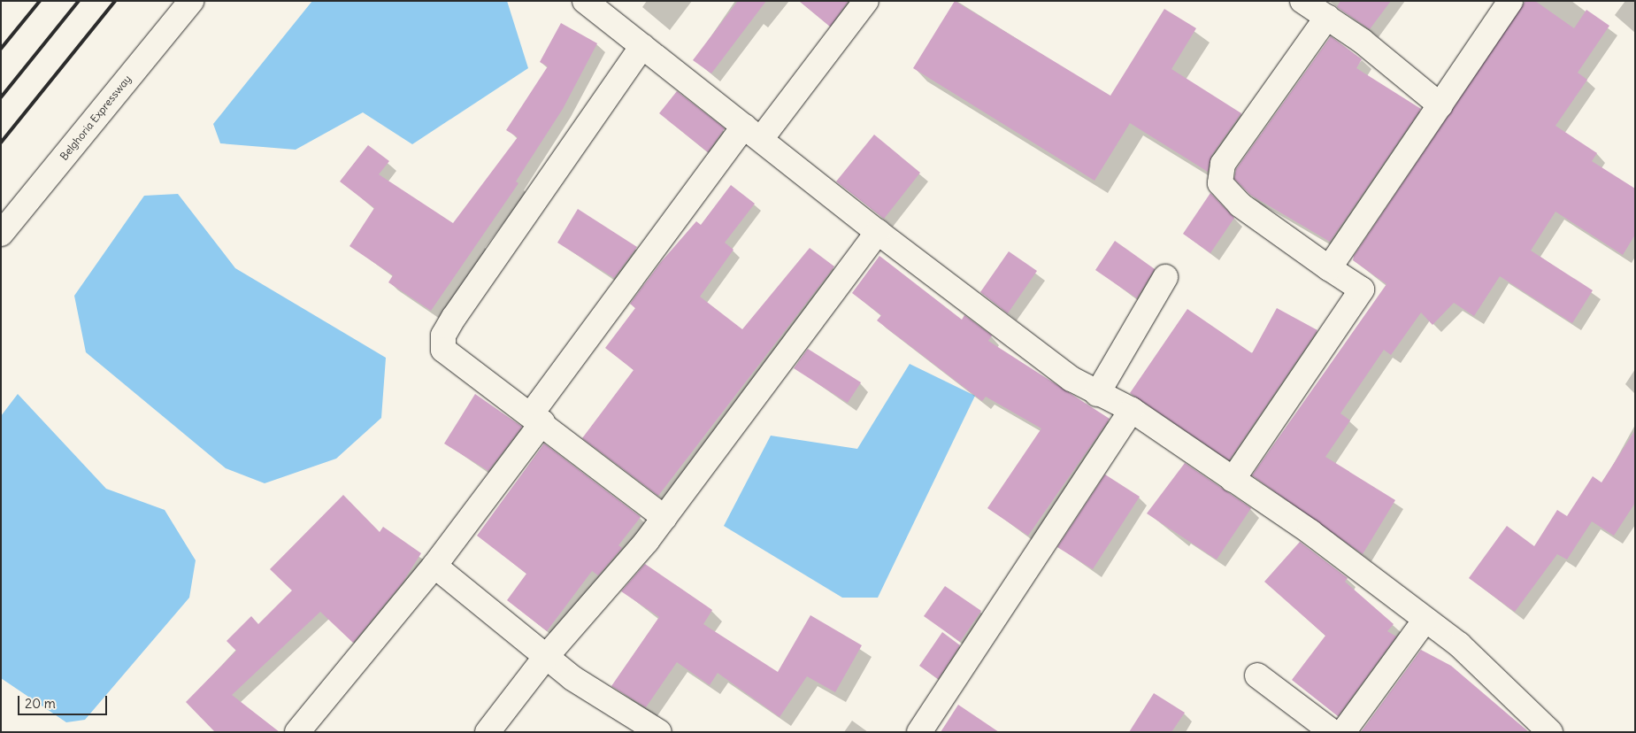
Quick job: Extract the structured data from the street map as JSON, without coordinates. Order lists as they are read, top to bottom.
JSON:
{
  "streets": {
    "main road": ["Belghoria Expressway"]
  },
  "scale_bar": "20 m"
}
